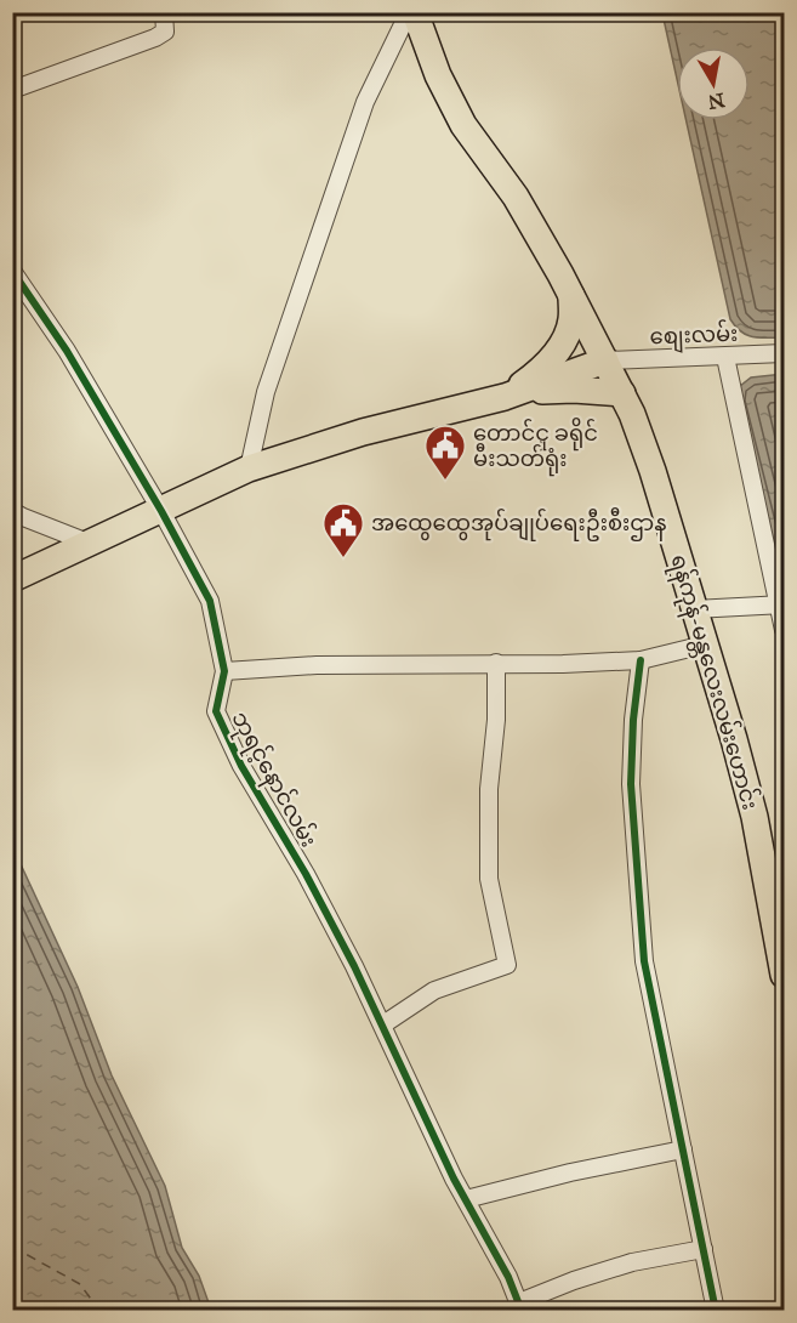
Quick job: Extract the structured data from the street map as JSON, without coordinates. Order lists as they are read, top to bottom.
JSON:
{
  "streets": {
    "highway": ["ရန်ကုန်-မန္တလေးလမ်းဟောင်း"],
    "street": ["စျေးလမ်း", "ဘုရင့်နောင်လမ်း"]
  },
  "crossings": [
    ["စျေးလမ်း", "ရန်ကုန်-မန္တလေးလမ်းဟောင်း"]
  ],
  "places": {
    "public building": ["တောင်ငူ ခရိုင် မီးသတ်ရုံး", "အထွေထွေအုပ်ချုပ်ရေးဦးစီးဌာန"]
  },
  "north": "bottom"
}
